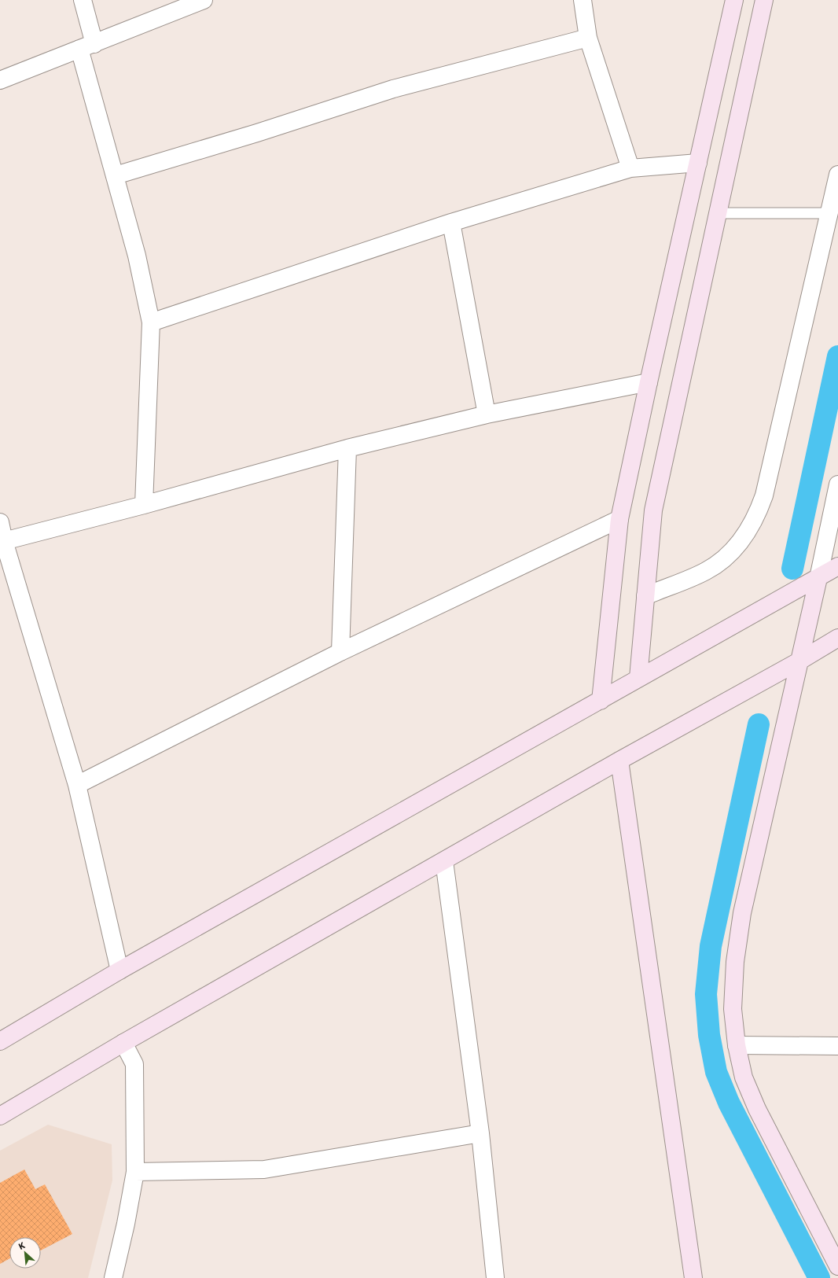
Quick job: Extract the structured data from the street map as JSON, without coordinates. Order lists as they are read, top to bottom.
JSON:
{
  "north": "top left"
}
